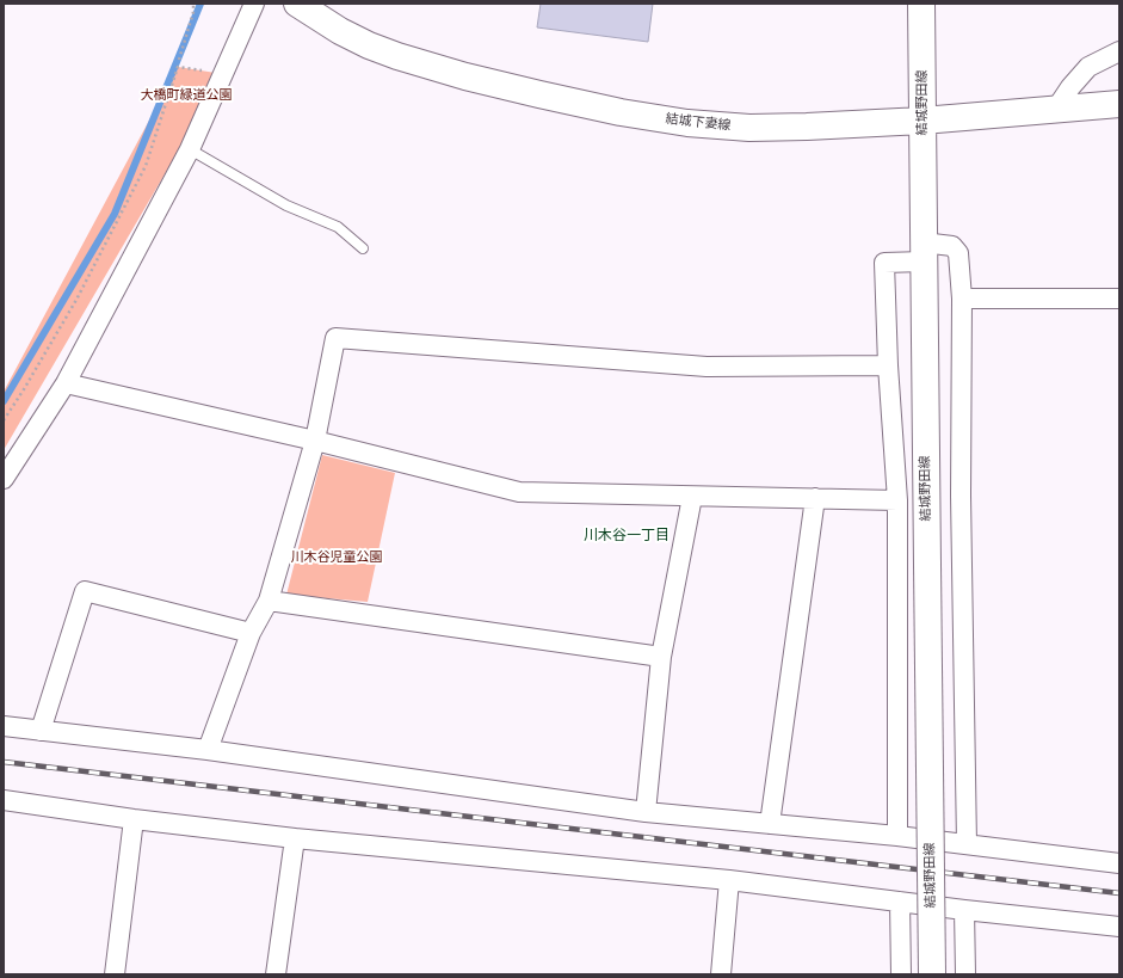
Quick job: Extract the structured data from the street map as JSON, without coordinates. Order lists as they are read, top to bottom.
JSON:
{
  "streets": {
    "main road": ["結城野田線", "結城下妻線"]
  },
  "crossings": [
    ["結城野田線", "結城下妻線"]
  ],
  "districts": ["川木谷一丁目"],
  "parks": ["大橋町緑道公園", "川木谷児童公園"]
}
